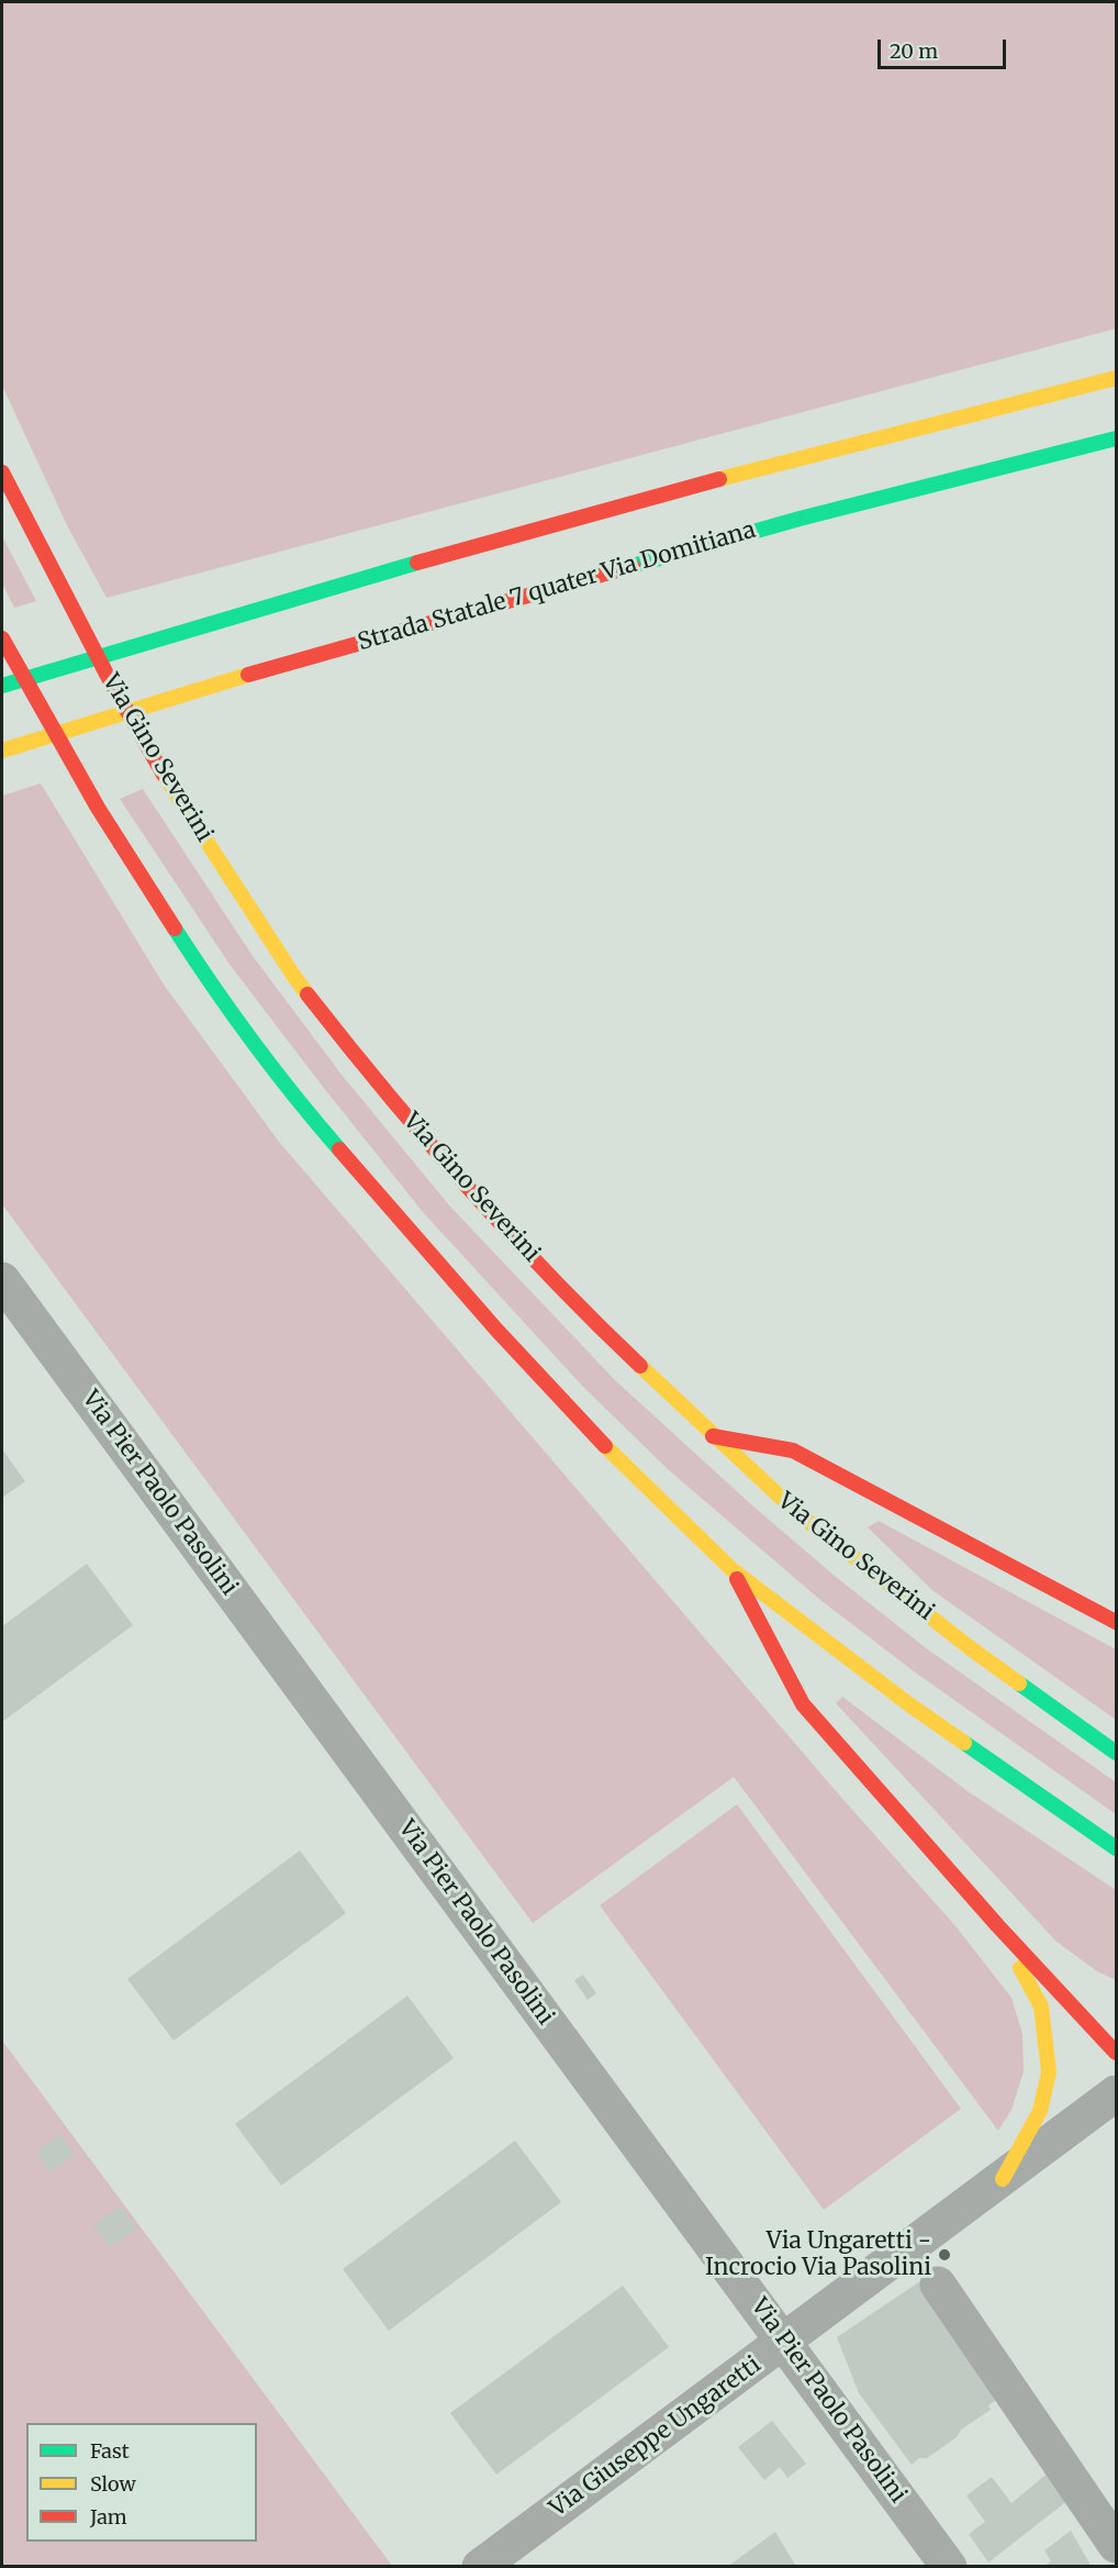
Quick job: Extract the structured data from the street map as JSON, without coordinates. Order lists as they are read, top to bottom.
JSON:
{
  "streets": {
    "main road": ["Strada Statale 7 quater Via Domitiana", "Via Gino Severini"],
    "street": ["Via Pier Paolo Pasolini", "Via Giuseppe Ungaretti"]
  },
  "crossings": [
    ["Via Pier Paolo Pasolini", "Via Giuseppe Ungaretti"]
  ],
  "places": ["Via Ungaretti - Incrocio Via Pasolini"],
  "legend": ["Fast", "Slow", "Jam"],
  "scale_bar": "20 m"
}
